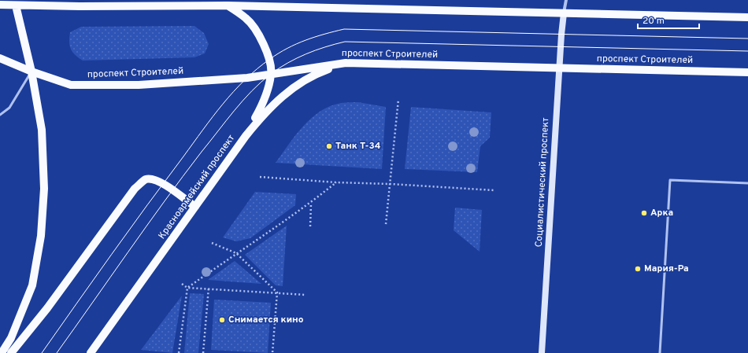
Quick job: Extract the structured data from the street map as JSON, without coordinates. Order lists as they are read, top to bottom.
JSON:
{
  "streets": {
    "main road": ["проспект Строителей", "Красноармейский проспект"],
    "street": ["Социалистический проспект"]
  },
  "crossings": [
    ["проспект Строителей", "Социалистический проспект"],
    ["проспект Строителей", "Красноармейский проспект"]
  ],
  "places": [
    "Танк Т-34",
    "Арка",
    "Мария-Ра",
    "Снимается кино"
  ],
  "scale_bar": "20 m"
}
